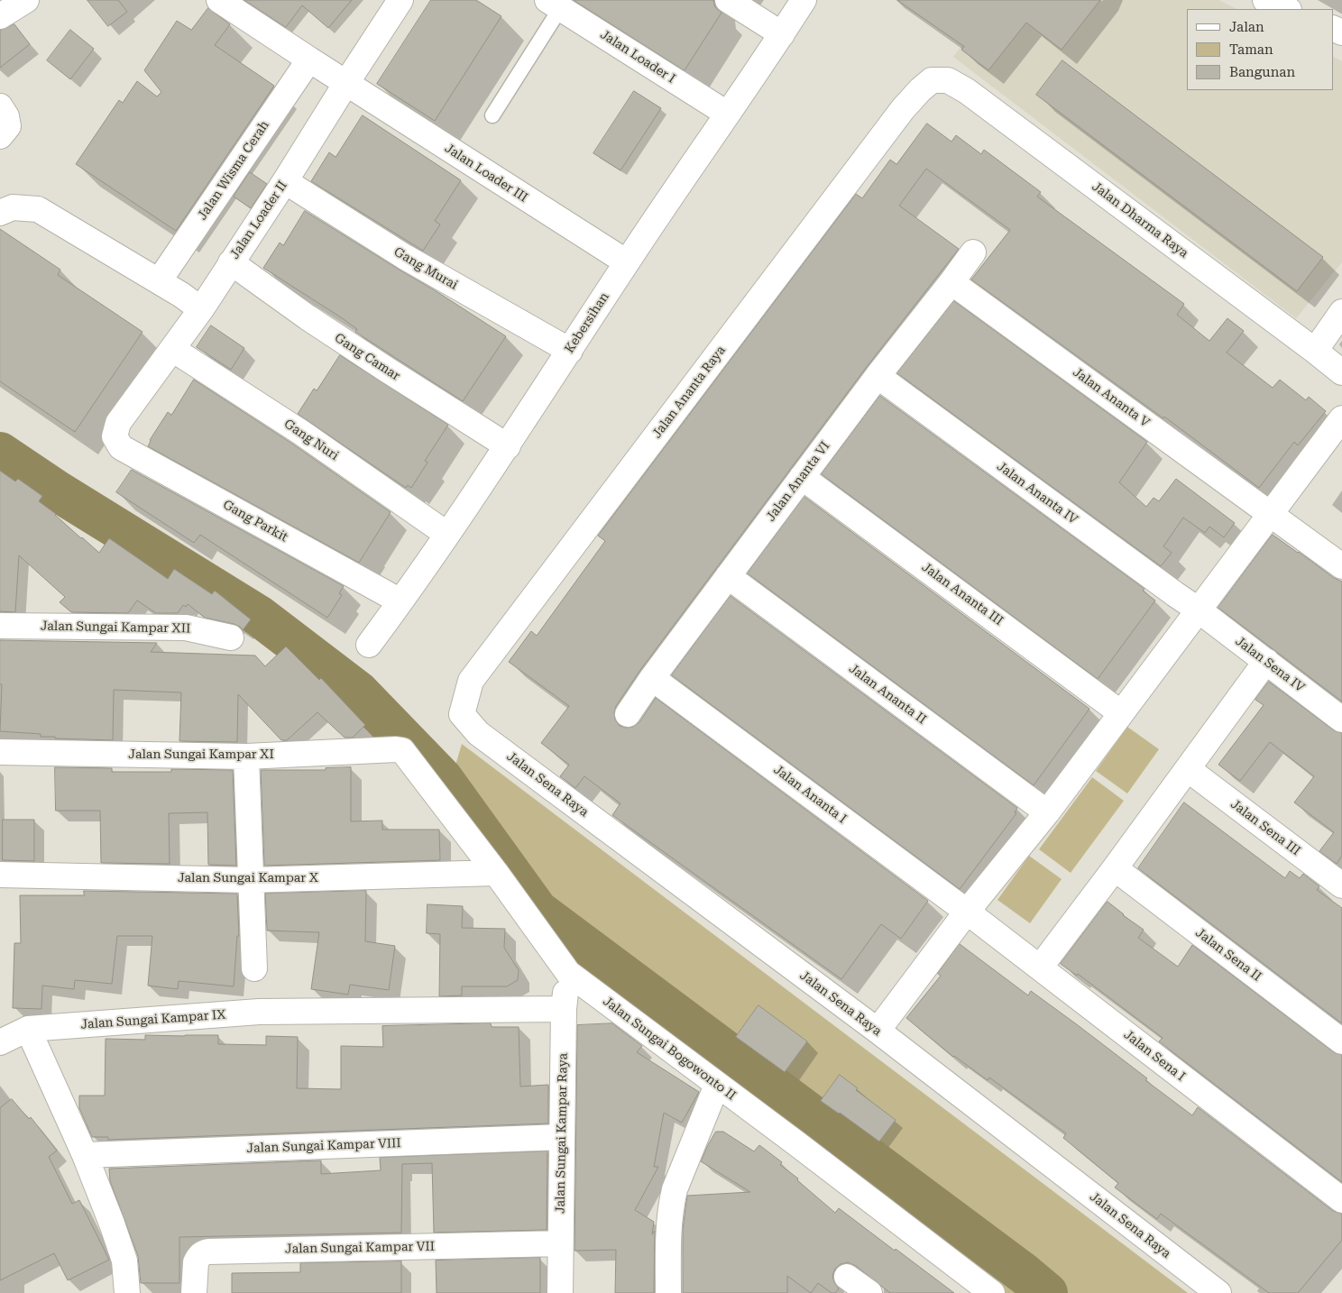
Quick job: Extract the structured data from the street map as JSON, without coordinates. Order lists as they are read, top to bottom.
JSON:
{
  "streets": {
    "street": [
      "Jalan Loader I",
      "Jalan Wisma Cerah",
      "Jalan Loader III",
      "Jalan Loader II",
      "Jalan Dharma Raya",
      "Gang Murai",
      "Kebersihan",
      "Gang Camar",
      "Jalan Ananta Raya",
      "Jalan Ananta V",
      "Gang Nuri",
      "Jalan Ananta VI",
      "Jalan Ananta IV",
      "Gang Parkit",
      "Jalan Ananta III",
      "Jalan Sungai Kampar XII",
      "Jalan Sena IV",
      "Jalan Ananta II",
      "Jalan Sungai Kampar XI",
      "Jalan Sena Raya",
      "Jalan Ananta I",
      "Jalan Sena III",
      "Jalan Sungai Kampar X",
      "Jalan Sena II",
      "Jalan Sungai Kampar IX",
      "Jalan Sungai Bogowonto II",
      "Jalan Sena I",
      "Jalan Sungai Kampar Raya",
      "Jalan Sungai Kampar VIII",
      "Jalan Sungai Kampar VII"
    ]
  },
  "crossings": [
    ["Jalan Loader I", "Kebersihan"],
    ["Jalan Loader III", "Jalan Loader II"],
    ["Jalan Loader III", "Kebersihan"],
    ["Jalan Loader II", "Gang Murai"],
    ["Jalan Loader II", "Gang Camar"],
    ["Jalan Loader II", "Gang Nuri"],
    ["Jalan Loader II", "Gang Parkit"],
    ["Jalan Dharma Raya", "Jalan Ananta Raya"],
    ["Gang Murai", "Kebersihan"],
    ["Kebersihan", "Gang Camar"],
    ["Kebersihan", "Gang Nuri"],
    ["Kebersihan", "Gang Parkit"],
    ["Jalan Ananta Raya", "Jalan Sena Raya"],
    ["Jalan Ananta V", "Jalan Ananta VI"],
    ["Jalan Ananta VI", "Jalan Ananta IV"],
    ["Jalan Ananta VI", "Jalan Ananta III"],
    ["Jalan Ananta VI", "Jalan Ananta II"],
    ["Jalan Ananta VI", "Jalan Ananta I"],
    ["Jalan Ananta IV", "Jalan Sena IV"],
    ["Jalan Sungai Kampar XI", "Jalan Sungai Bogowonto II"],
    ["Jalan Ananta I", "Jalan Sena I"],
    ["Jalan Sungai Kampar X", "Jalan Sungai Bogowonto II"],
    ["Jalan Sungai Kampar IX", "Jalan Sungai Kampar Raya"],
    ["Jalan Sungai Bogowonto II", "Jalan Sungai Kampar Raya"],
    ["Jalan Sungai Kampar Raya", "Jalan Sungai Kampar VIII"],
    ["Jalan Sungai Kampar Raya", "Jalan Sungai Kampar VII"]
  ],
  "legend": ["Jalan", "Taman", "Bangunan"]
}
